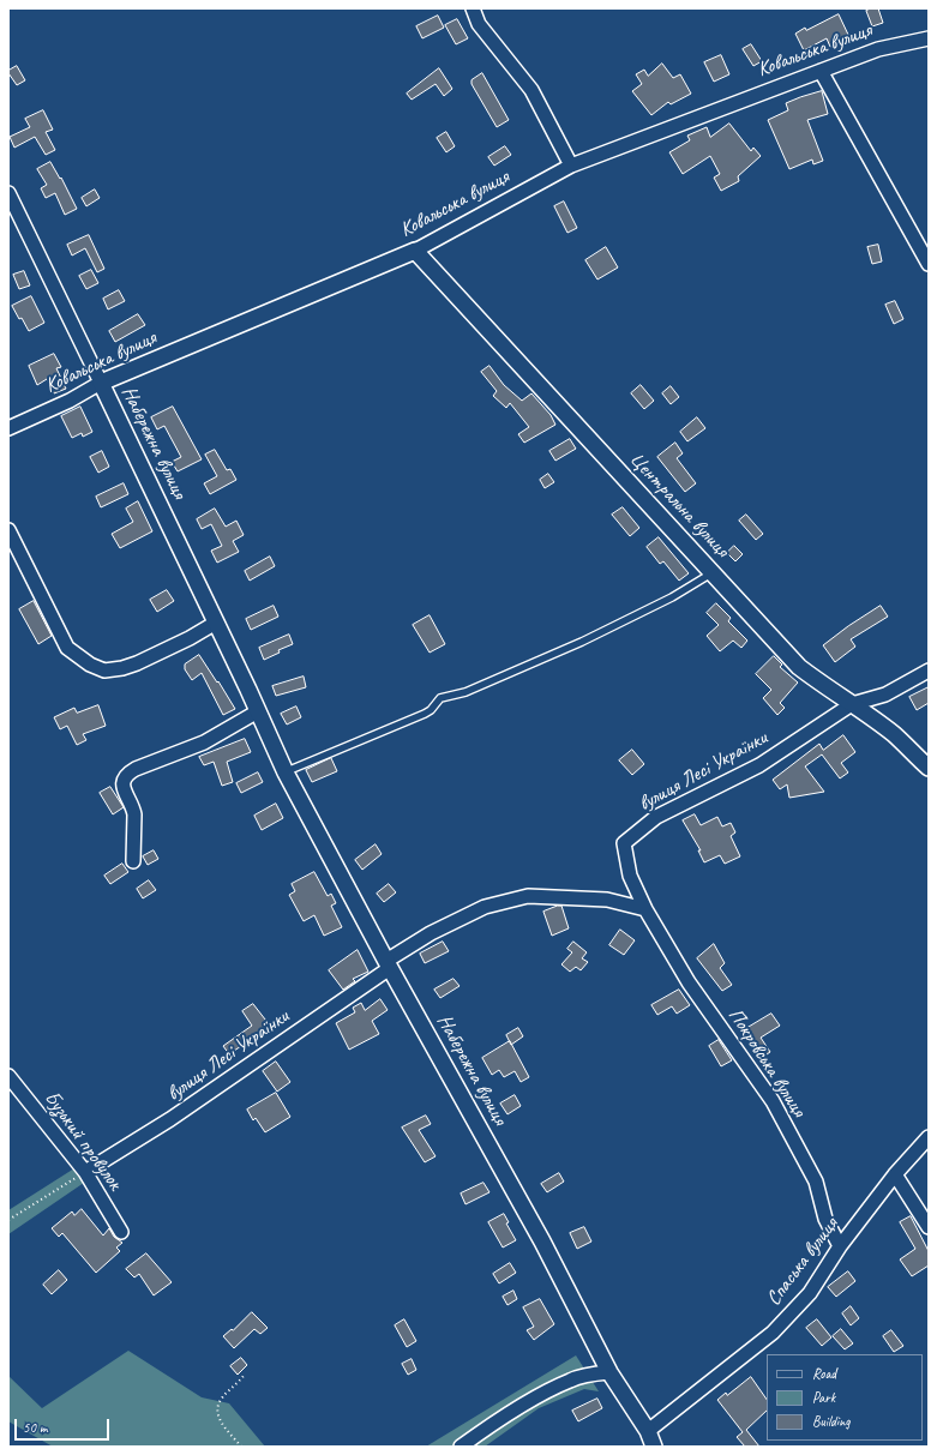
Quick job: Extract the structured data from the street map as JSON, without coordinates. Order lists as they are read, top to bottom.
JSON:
{
  "streets": {
    "street": [
      "Ковальська вулиця",
      "Набережна вулиця",
      "Центральна вулиця",
      "вулиця Лесі Українки",
      "Покровська вулиця",
      "Бузький провулок",
      "Спаська вулиця"
    ]
  },
  "crossings": [
    ["Ковальська вулиця", "Набережна вулиця"],
    ["Ковальська вулиця", "Центральна вулиця"],
    ["Набережна вулиця", "вулиця Лесі Українки"],
    ["Набережна вулиця", "Спаська вулиця"],
    ["Центральна вулиця", "вулиця Лесі Українки"],
    ["вулиця Лесі Українки", "Покровська вулиця"],
    ["вулиця Лесі Українки", "Бузький провулок"],
    ["Покровська вулиця", "Спаська вулиця"]
  ],
  "legend": ["Road", "Park", "Building"],
  "scale_bar": "50 m"
}
